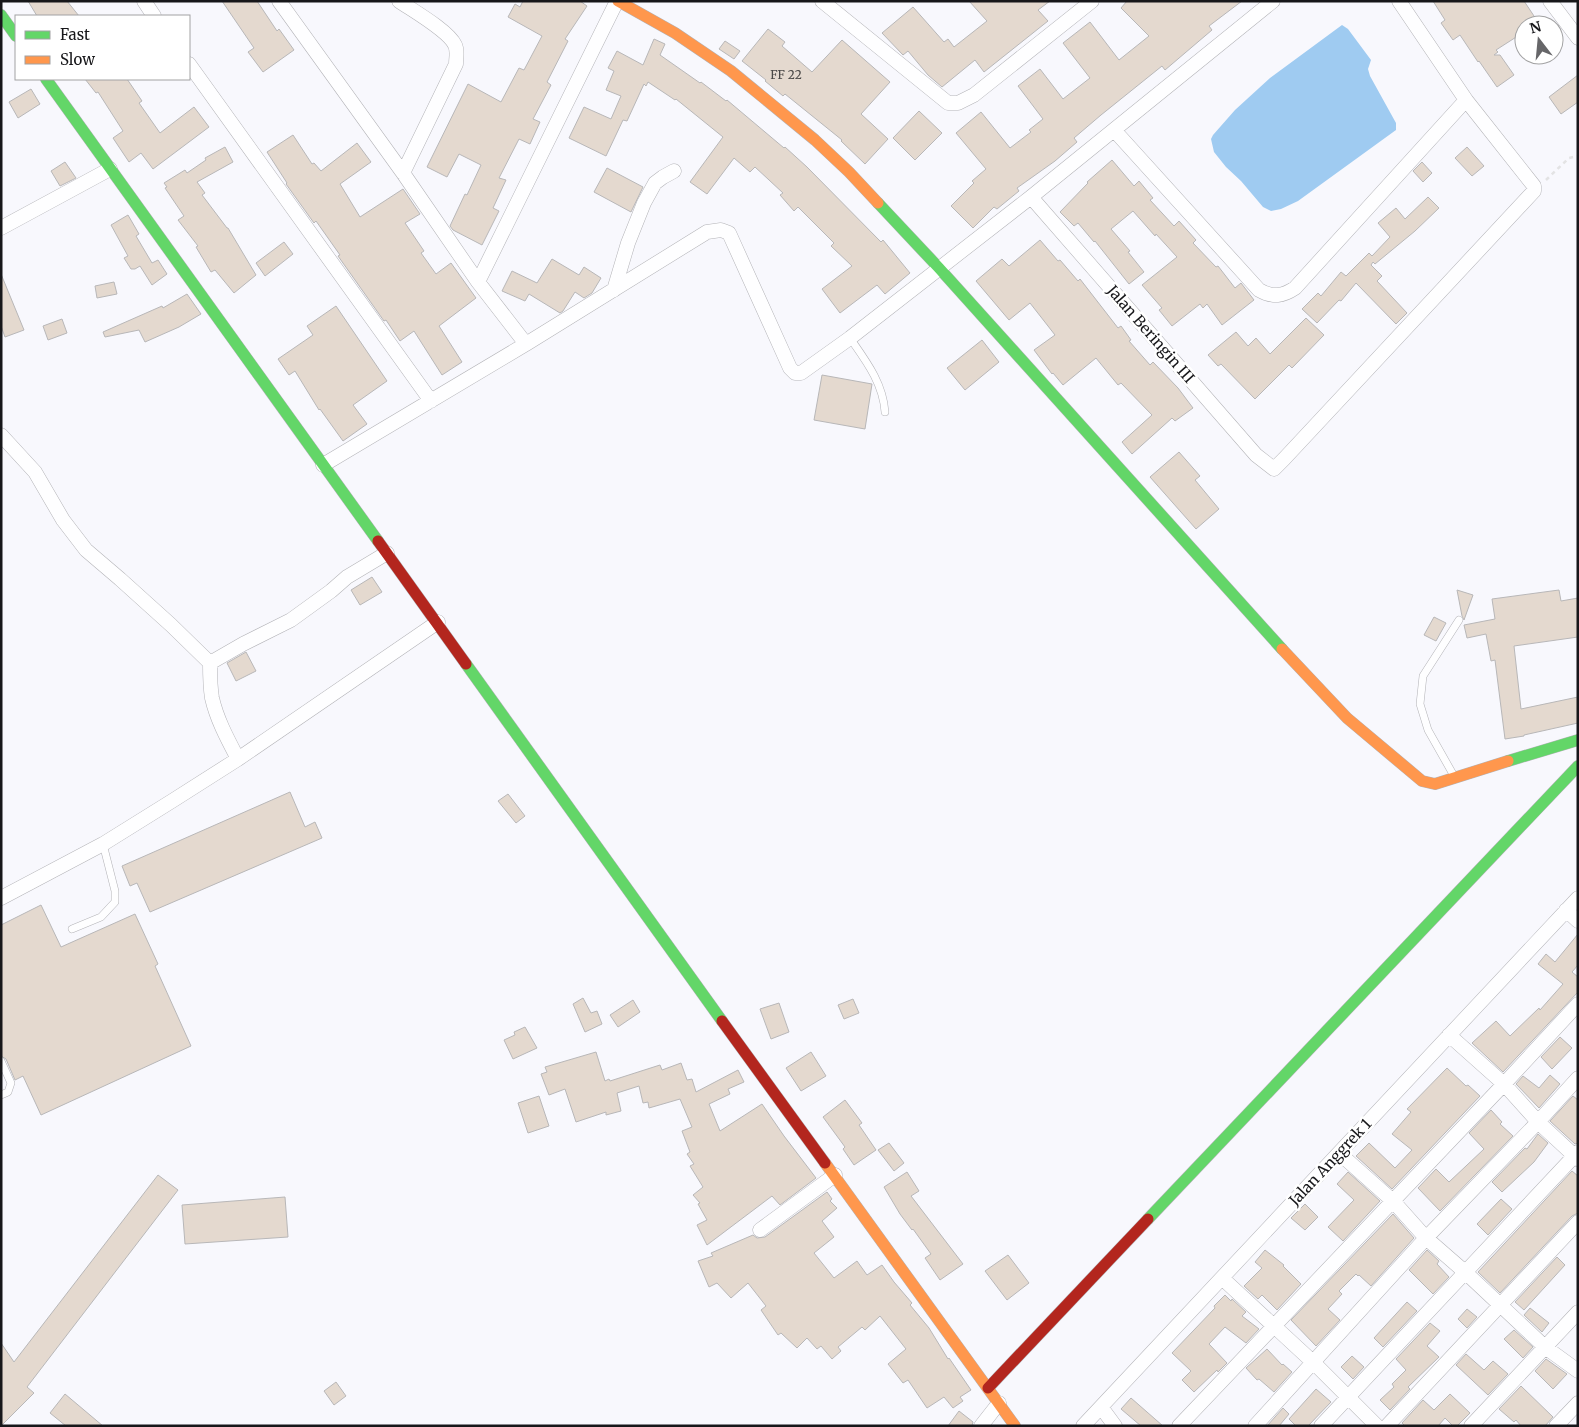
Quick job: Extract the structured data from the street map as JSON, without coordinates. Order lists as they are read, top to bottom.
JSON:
{
  "streets": {
    "street": ["Jalan Beringin III", "Jalan Anggrek 1"]
  },
  "house_numbers": ["FF 22"],
  "legend": ["Fast", "Slow"],
  "north": "top"
}
